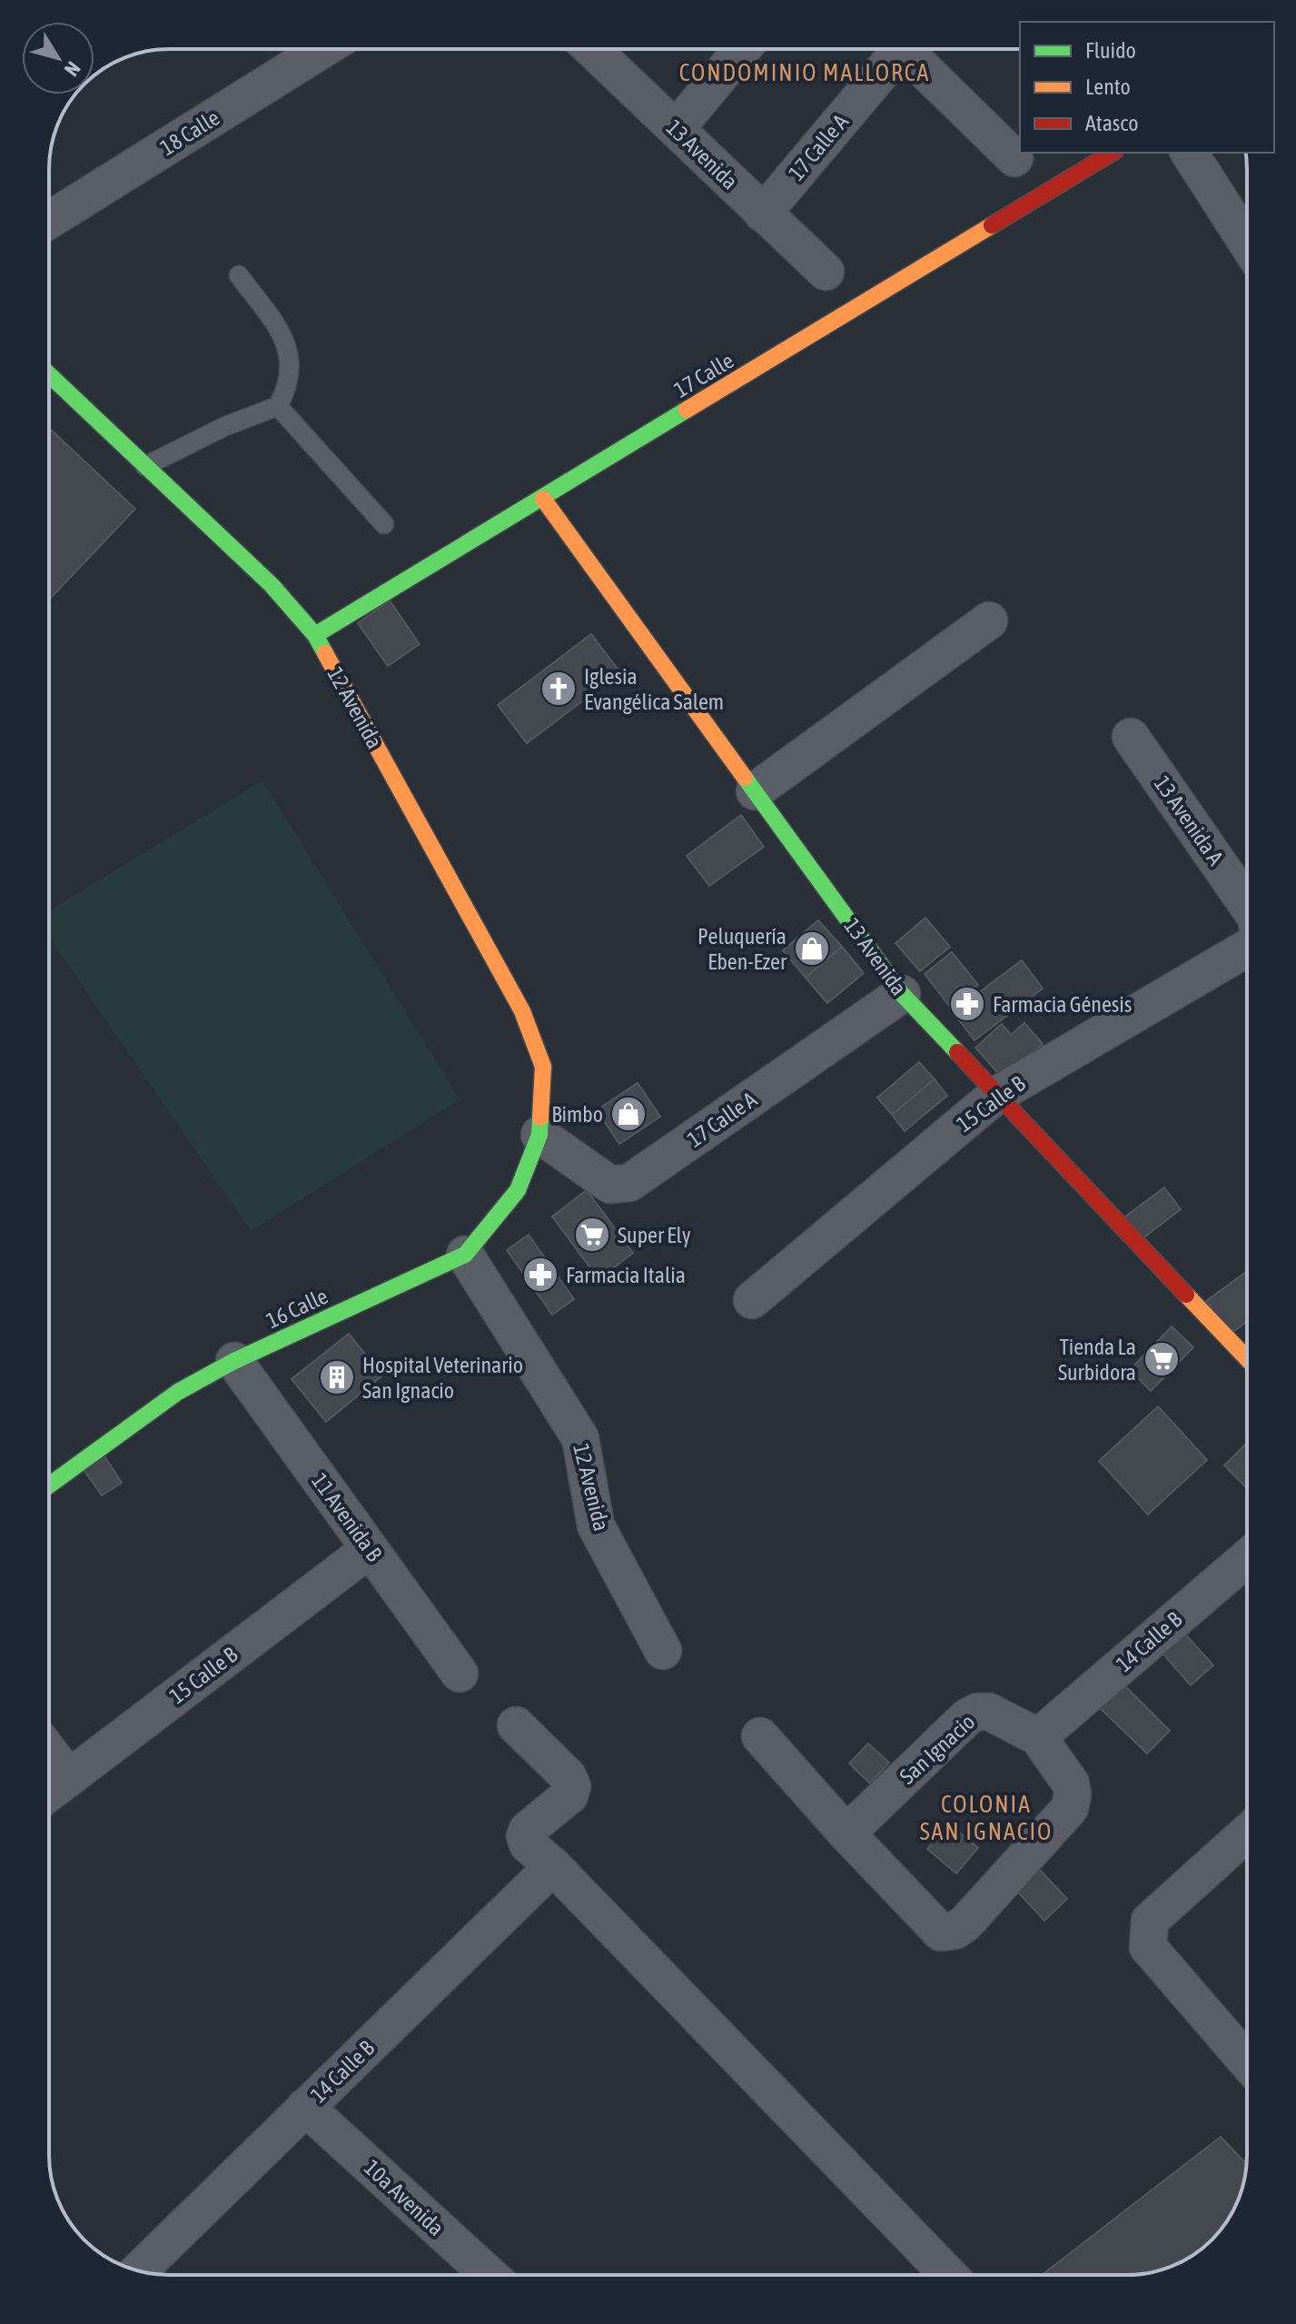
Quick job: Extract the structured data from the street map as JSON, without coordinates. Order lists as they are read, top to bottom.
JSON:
{
  "streets": {
    "street": [
      "18 Calle",
      "17 Calle A",
      "13 Avenida",
      "17 Calle",
      "12 Avenida",
      "13 Avenida A",
      "15 Calle B",
      "16 Calle",
      "11 Avenida B",
      "14 Calle B",
      "San Ignacio",
      "10a Avenida"
    ]
  },
  "crossings": [
    ["17 Calle A", "13 Avenida"],
    ["17 Calle A", "12 Avenida"],
    ["17 Calle A", "16 Calle"],
    ["13 Avenida", "17 Calle"],
    ["13 Avenida", "15 Calle B"],
    ["17 Calle", "12 Avenida"],
    ["12 Avenida", "16 Calle"],
    ["15 Calle B", "11 Avenida B"],
    ["16 Calle", "11 Avenida B"],
    ["14 Calle B", "San Ignacio"],
    ["14 Calle B", "10a Avenida"]
  ],
  "districts": ["CONDOMINIO MALLORCA", "COLONIA SAN IGNACIO"],
  "places": {
    "church": ["Iglesia Evangélica Salem"],
    "shop": ["Peluquería Eben-Ezer", "Bimbo"],
    "pharmacy": ["Farmacia Génesis", "Farmacia Italia"],
    "supermarket": ["Super Ely", "Tienda La Surbidora"],
    "building": ["Hospital Veterinario San Ignacio"]
  },
  "legend": ["Fluido", "Lento", "Atasco"],
  "north": "bottom right"
}
